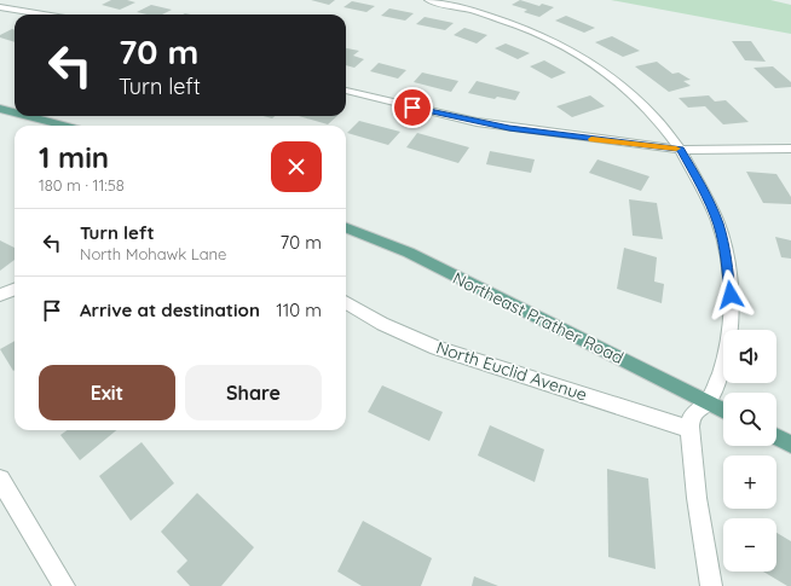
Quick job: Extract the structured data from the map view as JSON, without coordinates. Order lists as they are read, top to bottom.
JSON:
{
  "streets": {
    "main road": ["Northeast Prather Road"],
    "street": ["North Euclid Avenue"]
  },
  "page": {
    "turn": ["70 m", "Turn left"],
    "heading": ["1 min", "180 m · 11:58"],
    "list": [
      {
        "name": "Turn left",
        "note": "North Mohawk Lane",
        "value": "70 m"
      },
      {
        "name": "Arrive at destination",
        "value": "110 m"
      }
    ],
    "map_buttons": ["+", "−"],
    "buttons": ["Exit", "Share"]
  }
}
